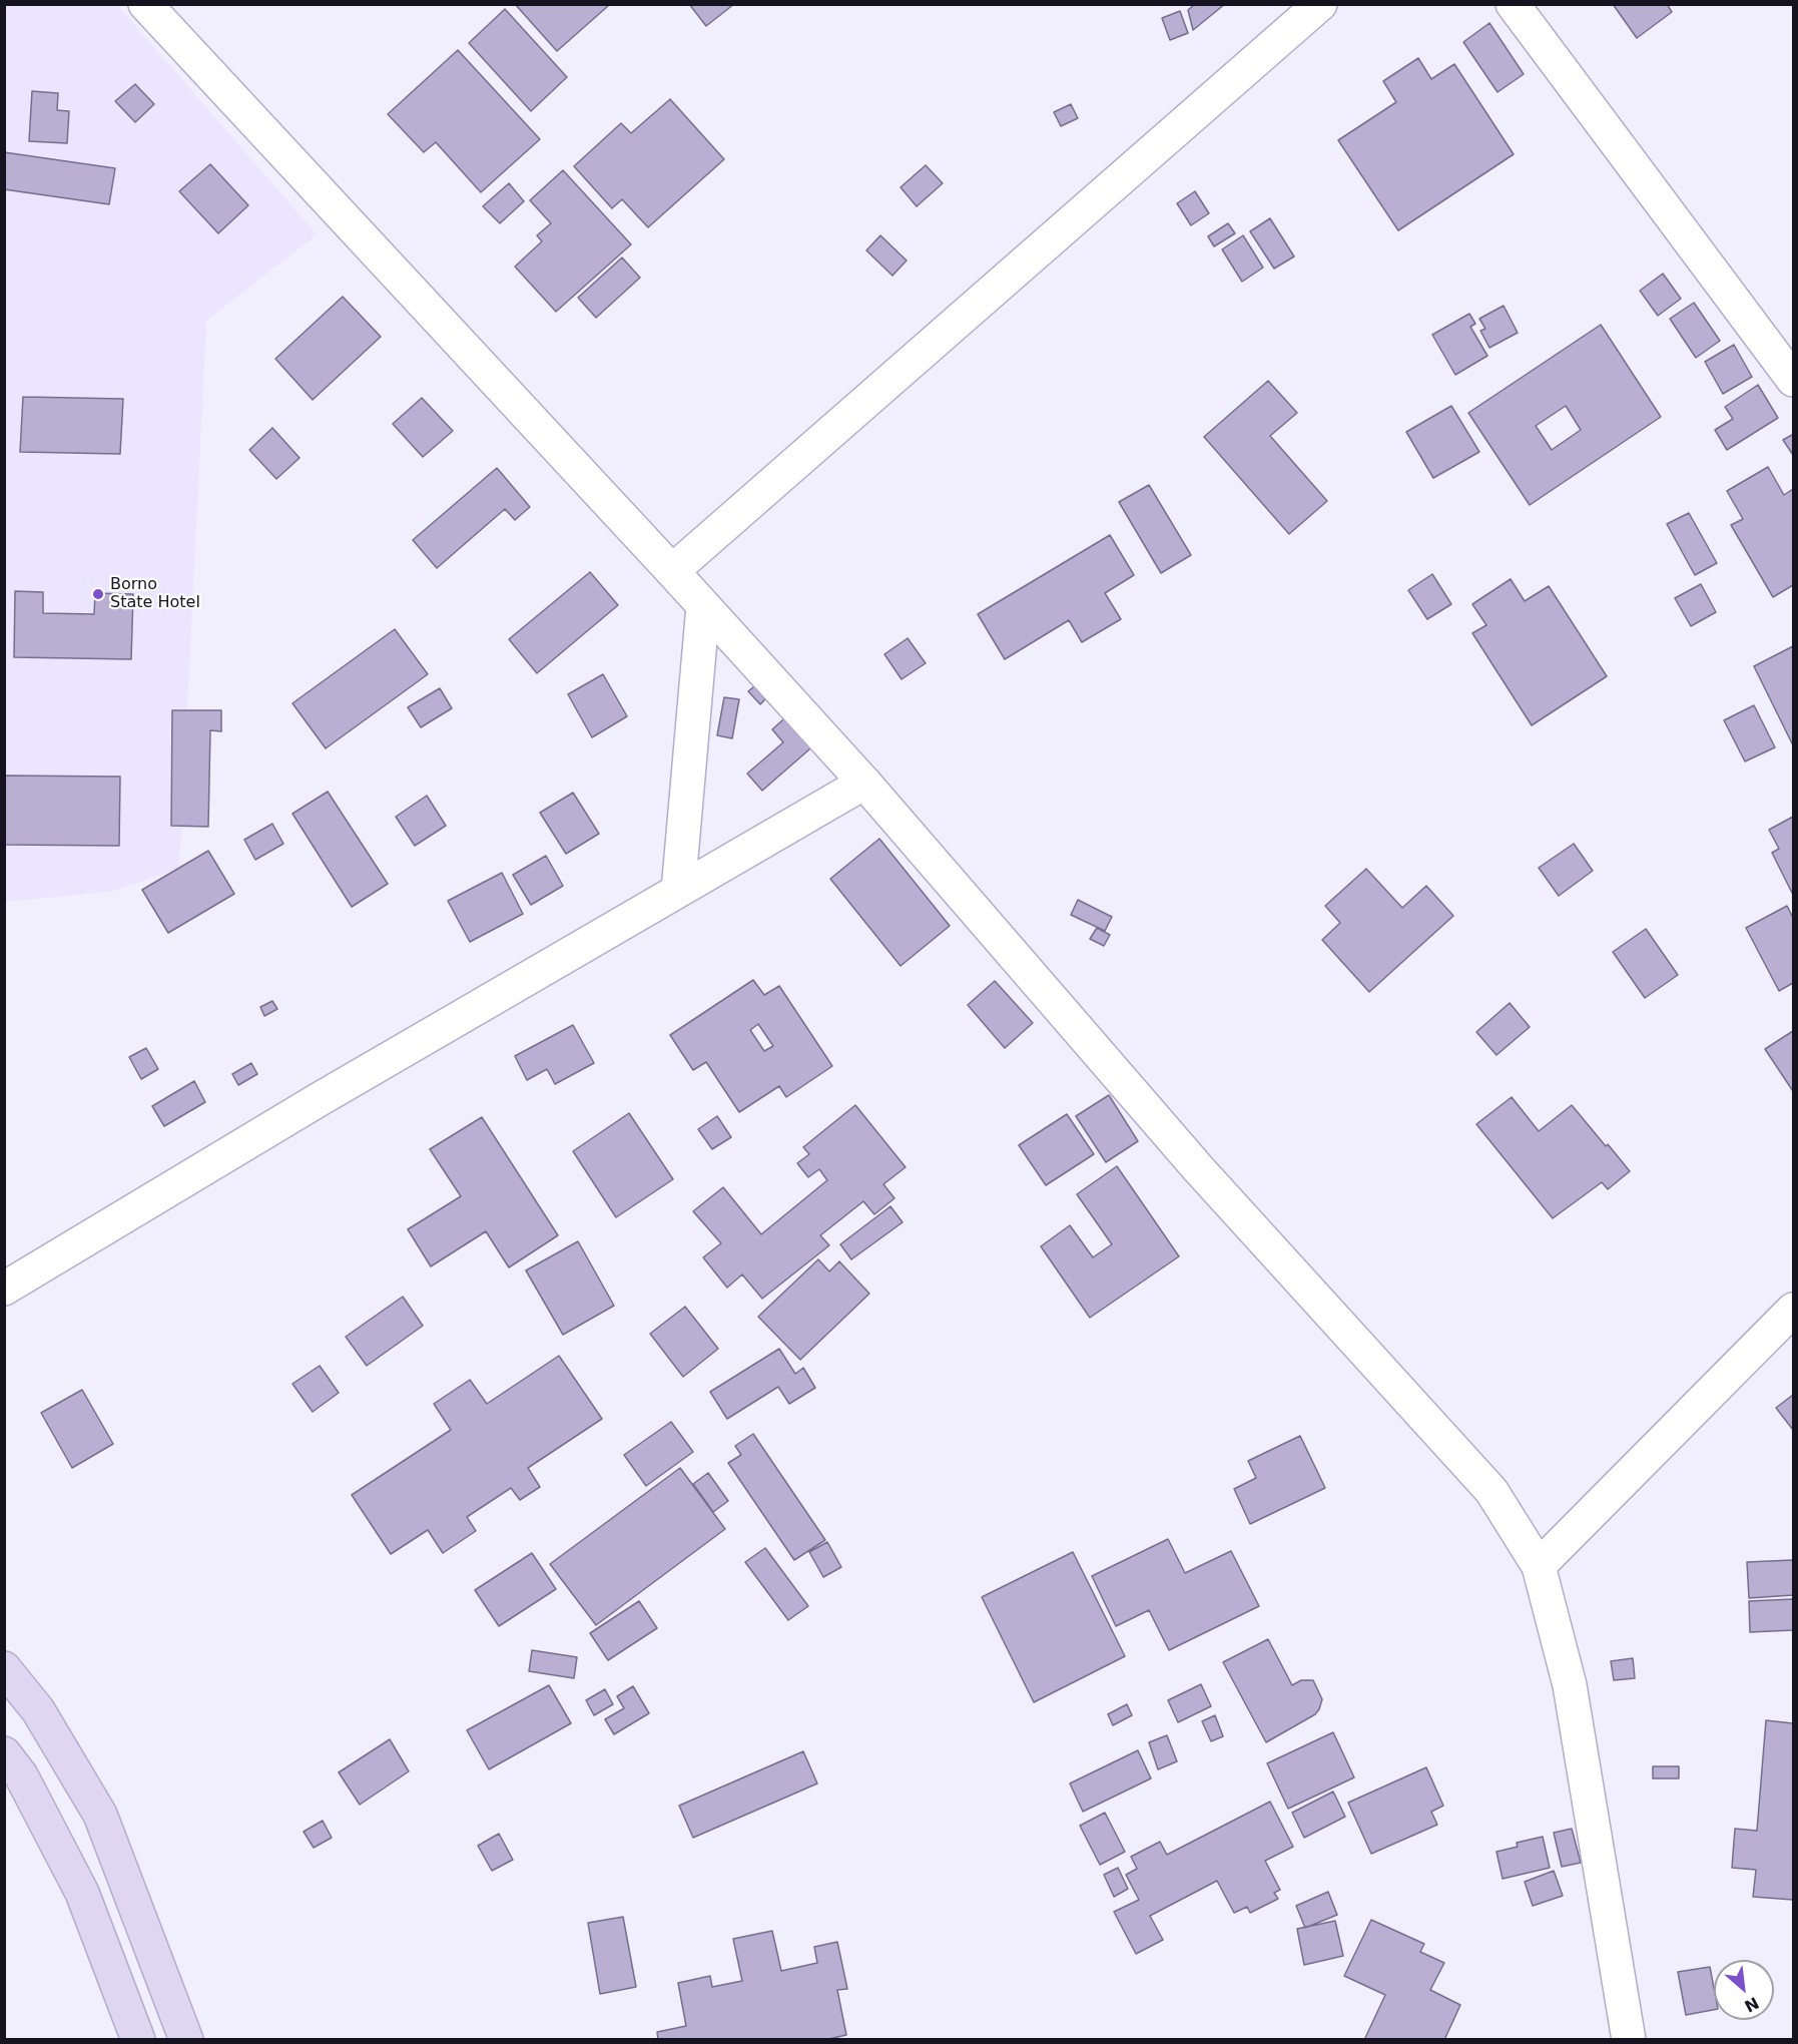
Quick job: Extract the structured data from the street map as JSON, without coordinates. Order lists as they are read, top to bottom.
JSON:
{
  "places": ["Borno State Hotel"],
  "north": "bottom right"
}
